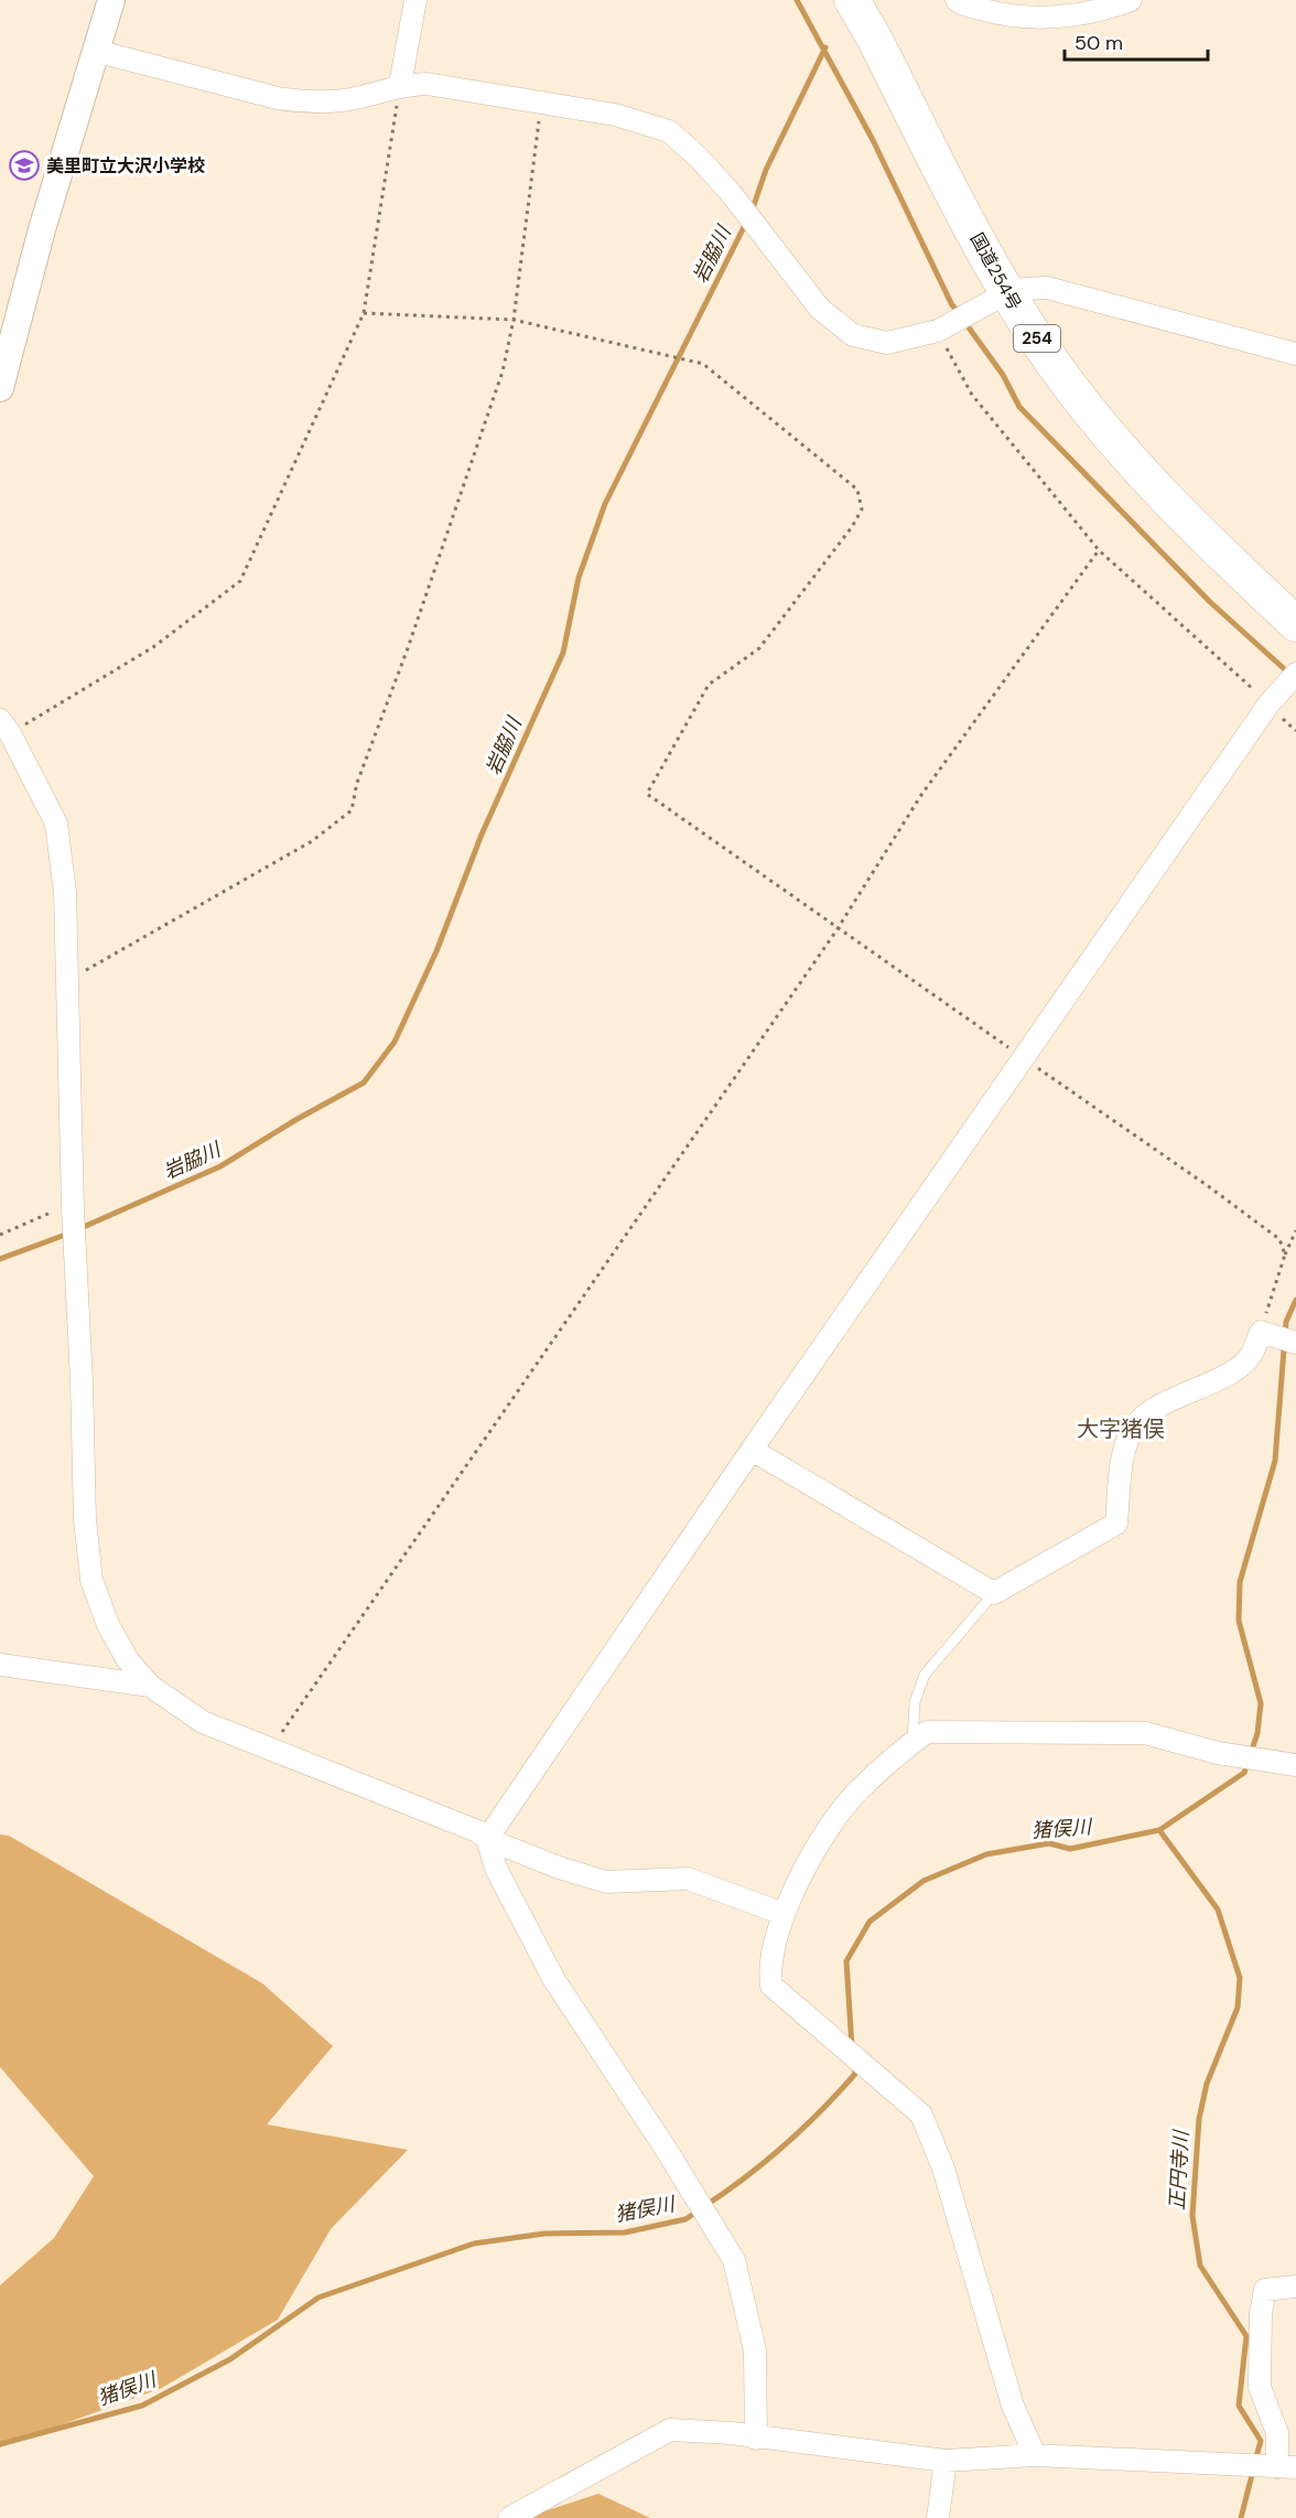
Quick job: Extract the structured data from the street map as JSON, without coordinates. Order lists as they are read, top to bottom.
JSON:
{
  "streets": {
    "highway": ["国道254号", "254"]
  },
  "districts": ["大字猪俣"],
  "water": ["岩脇川", "猪俣川", "正円寺川"],
  "places": {
    "school or university": ["美里町立大沢小学校"]
  },
  "scale_bar": "50 m"
}
